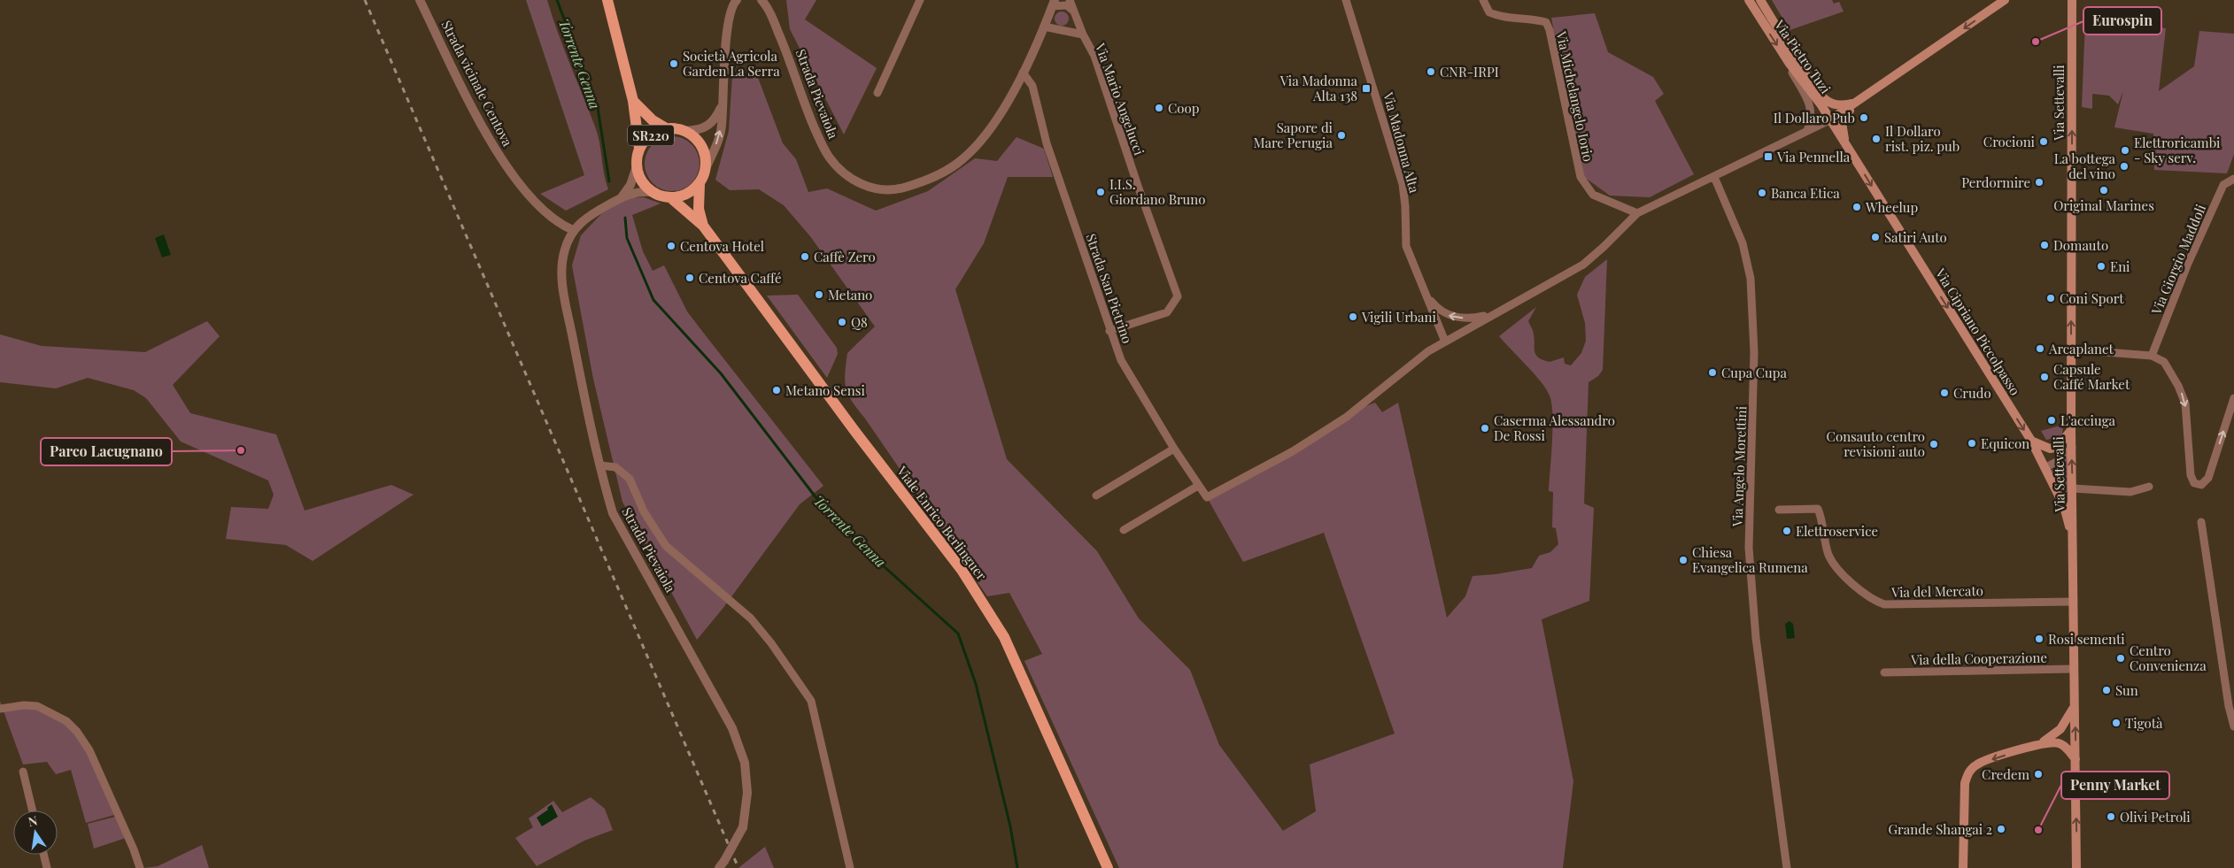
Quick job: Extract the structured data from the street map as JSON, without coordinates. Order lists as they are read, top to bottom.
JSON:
{
  "streets": {
    "main road": [
      "Via Pietro Tuzi",
      "Via Settevalli",
      "SR220",
      "Via Cipriano Piccolpasso",
      "Viale Enrico Berlinguer"
    ],
    "street": [
      "Strada vicinale Centova",
      "Strada Pievaiola",
      "Via Michelangelo Iorio",
      "Via Mario Angelucci",
      "Via Madonna Alta",
      "Via Giorgio Maddoli",
      "Strada San Pietrino",
      "Via Angelo Morettini",
      "Via del Mercato",
      "Via della Cooperazione"
    ]
  },
  "crossings": [
    ["Via Pietro Tuzi", "Via Cipriano Piccolpasso"],
    ["Strada vicinale Centova", "Strada Pievaiola"],
    ["Strada vicinale Centova", "SR220"],
    ["Strada Pievaiola", "SR220"],
    ["Strada Pievaiola", "Strada San Pietrino"],
    ["Via Mario Angelucci", "Strada San Pietrino"],
    ["Via Settevalli", "Via Cipriano Piccolpasso"],
    ["Via Settevalli", "Via del Mercato"],
    ["Via Settevalli", "Via della Cooperazione"],
    ["Via Madonna Alta", "Strada San Pietrino"]
  ],
  "one_way": ["Via Settevalli"],
  "water": ["Torrente Genna"],
  "places": {
    "other": [
      "Eurospin",
      "Società Agricola Garden La Serra",
      "CNR-IRPI",
      "Coop",
      "Il Dollaro Pub",
      "Sapore di Mare Perugia",
      "Il Dollaro rist. piz. pub",
      "Crocioni",
      "Elettroricambi - Sky serv.",
      "La bottega del vino",
      "Perdormire",
      "Original Marines",
      "I.I.S. Giordano Bruno",
      "Banca Etica",
      "Wheelup",
      "Satiri Auto",
      "Domauto",
      "Centova Hotel",
      "Caffè Zero",
      "Eni",
      "Centova Caffé",
      "Metano",
      "Coni Sport",
      "Vigili Urbani",
      "Q8",
      "Arcaplanet",
      "Cupa Cupa",
      "Capsule Caffé Market",
      "Metano Sensi",
      "Crudo",
      "L'acciuga",
      "Caserma Alessandro De Rossi",
      "Equicon",
      "Consauto centro revisioni auto",
      "Parco Lacugnano",
      "Elettroservice",
      "Chiesa Evangelica Rumena",
      "Rosi sementi",
      "Centro Convenienza",
      "Sun",
      "Tigotà",
      "Credem",
      "Olivi Petroli",
      "Grande Shangai 2",
      "Penny Market"
    ],
    "transit": ["Via Madonna Alta 138", "Via Pennella"]
  },
  "north": "top"
}
